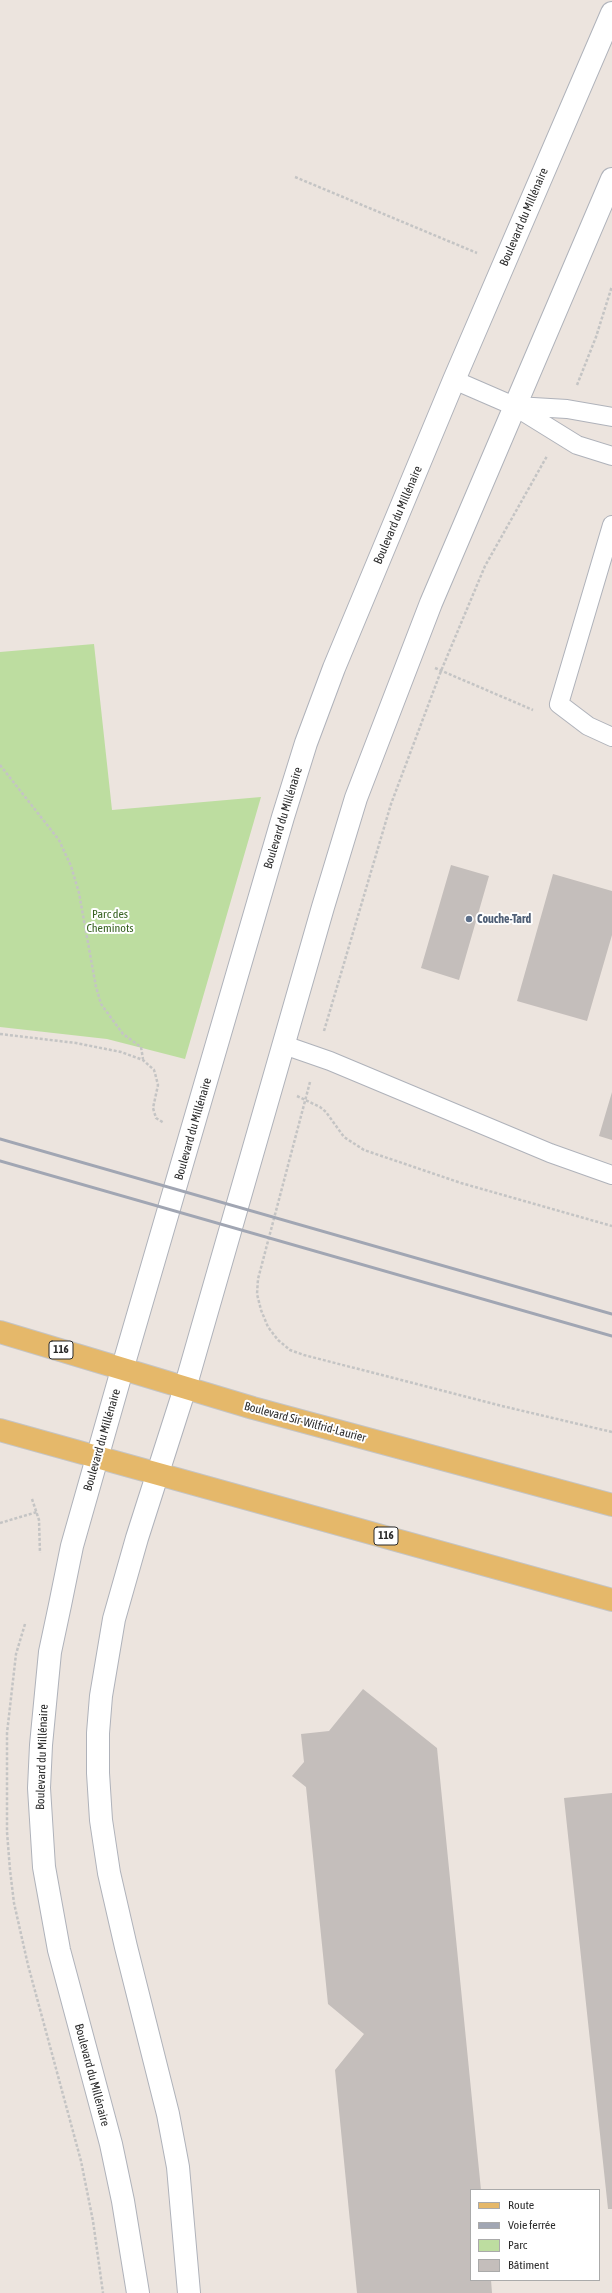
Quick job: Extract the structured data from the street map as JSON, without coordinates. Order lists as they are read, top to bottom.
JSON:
{
  "streets": {
    "main road": ["116", "Boulevard Sir-Wilfrid-Laurier"],
    "street": ["Boulevard du Millénaire"]
  },
  "crossings": [
    ["Boulevard du Millénaire", "116"],
    ["Boulevard du Millénaire", "Boulevard Sir-Wilfrid-Laurier"]
  ],
  "parks": ["Parc des Cheminots"],
  "places": ["Couche-Tard"],
  "legend": [
    "Route",
    "Voie ferrée",
    "Parc",
    "Bâtiment"
  ]
}
